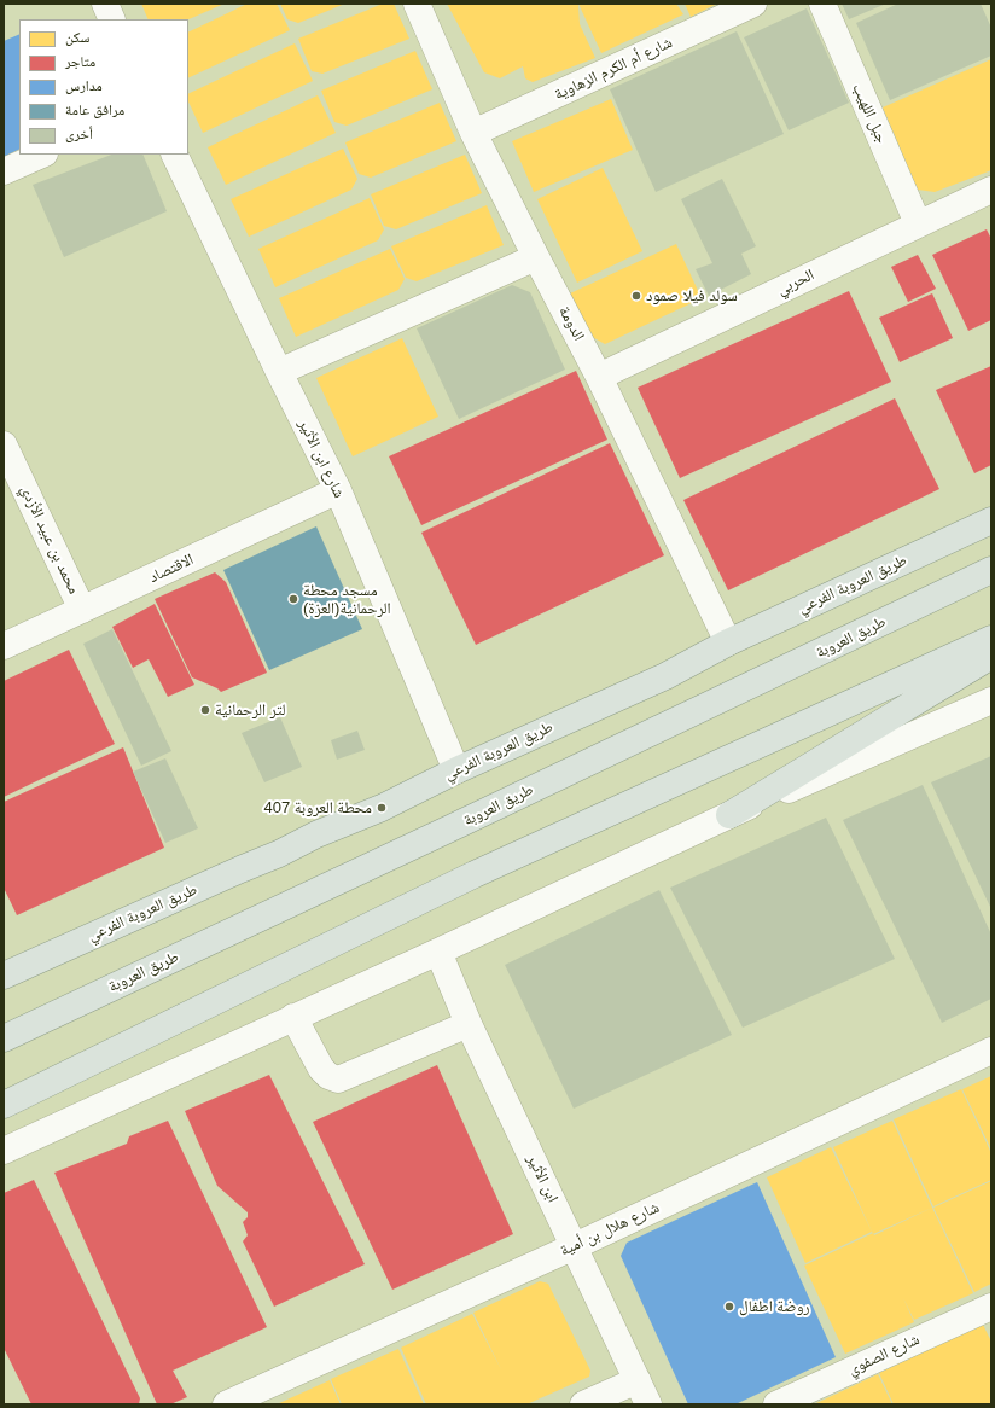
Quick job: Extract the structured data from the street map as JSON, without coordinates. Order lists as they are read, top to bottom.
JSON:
{
  "streets": {
    "main road": ["طريق العروبة الفرعي", "طريق العروبة"],
    "street": [
      "شارع أم الكرم الزهاوية",
      "جبل اللهيب",
      "الحربي",
      "الدومة",
      "شارع ابن الأثير",
      "محمد بن عبيد الأزدي",
      "الاقتصاد",
      "ابن الأثير",
      "شارع هلال بن أمية",
      "شارع الصفوي"
    ]
  },
  "crossings": [
    ["شارع أم الكرم الزهاوية", "الدومة"],
    ["جبل اللهيب", "الحربي"],
    ["الحربي", "الدومة"],
    ["الدومة", "طريق العروبة الفرعي"],
    ["شارع ابن الأثير", "الاقتصاد"],
    ["شارع ابن الأثير", "طريق العروبة الفرعي"],
    ["محمد بن عبيد الأزدي", "الاقتصاد"],
    ["ابن الأثير", "شارع هلال بن أمية"]
  ],
  "places": [
    "سولد فيلا صمود",
    "مسجد محطة الرحمانية(العزة)",
    "لتر الرحمانية",
    "محطة العروبة 407",
    "روضة اطفال"
  ],
  "legend": [
    "سكن",
    "متاجر",
    "مدارس",
    "مرافق عامة",
    "أخرى"
  ]
}
